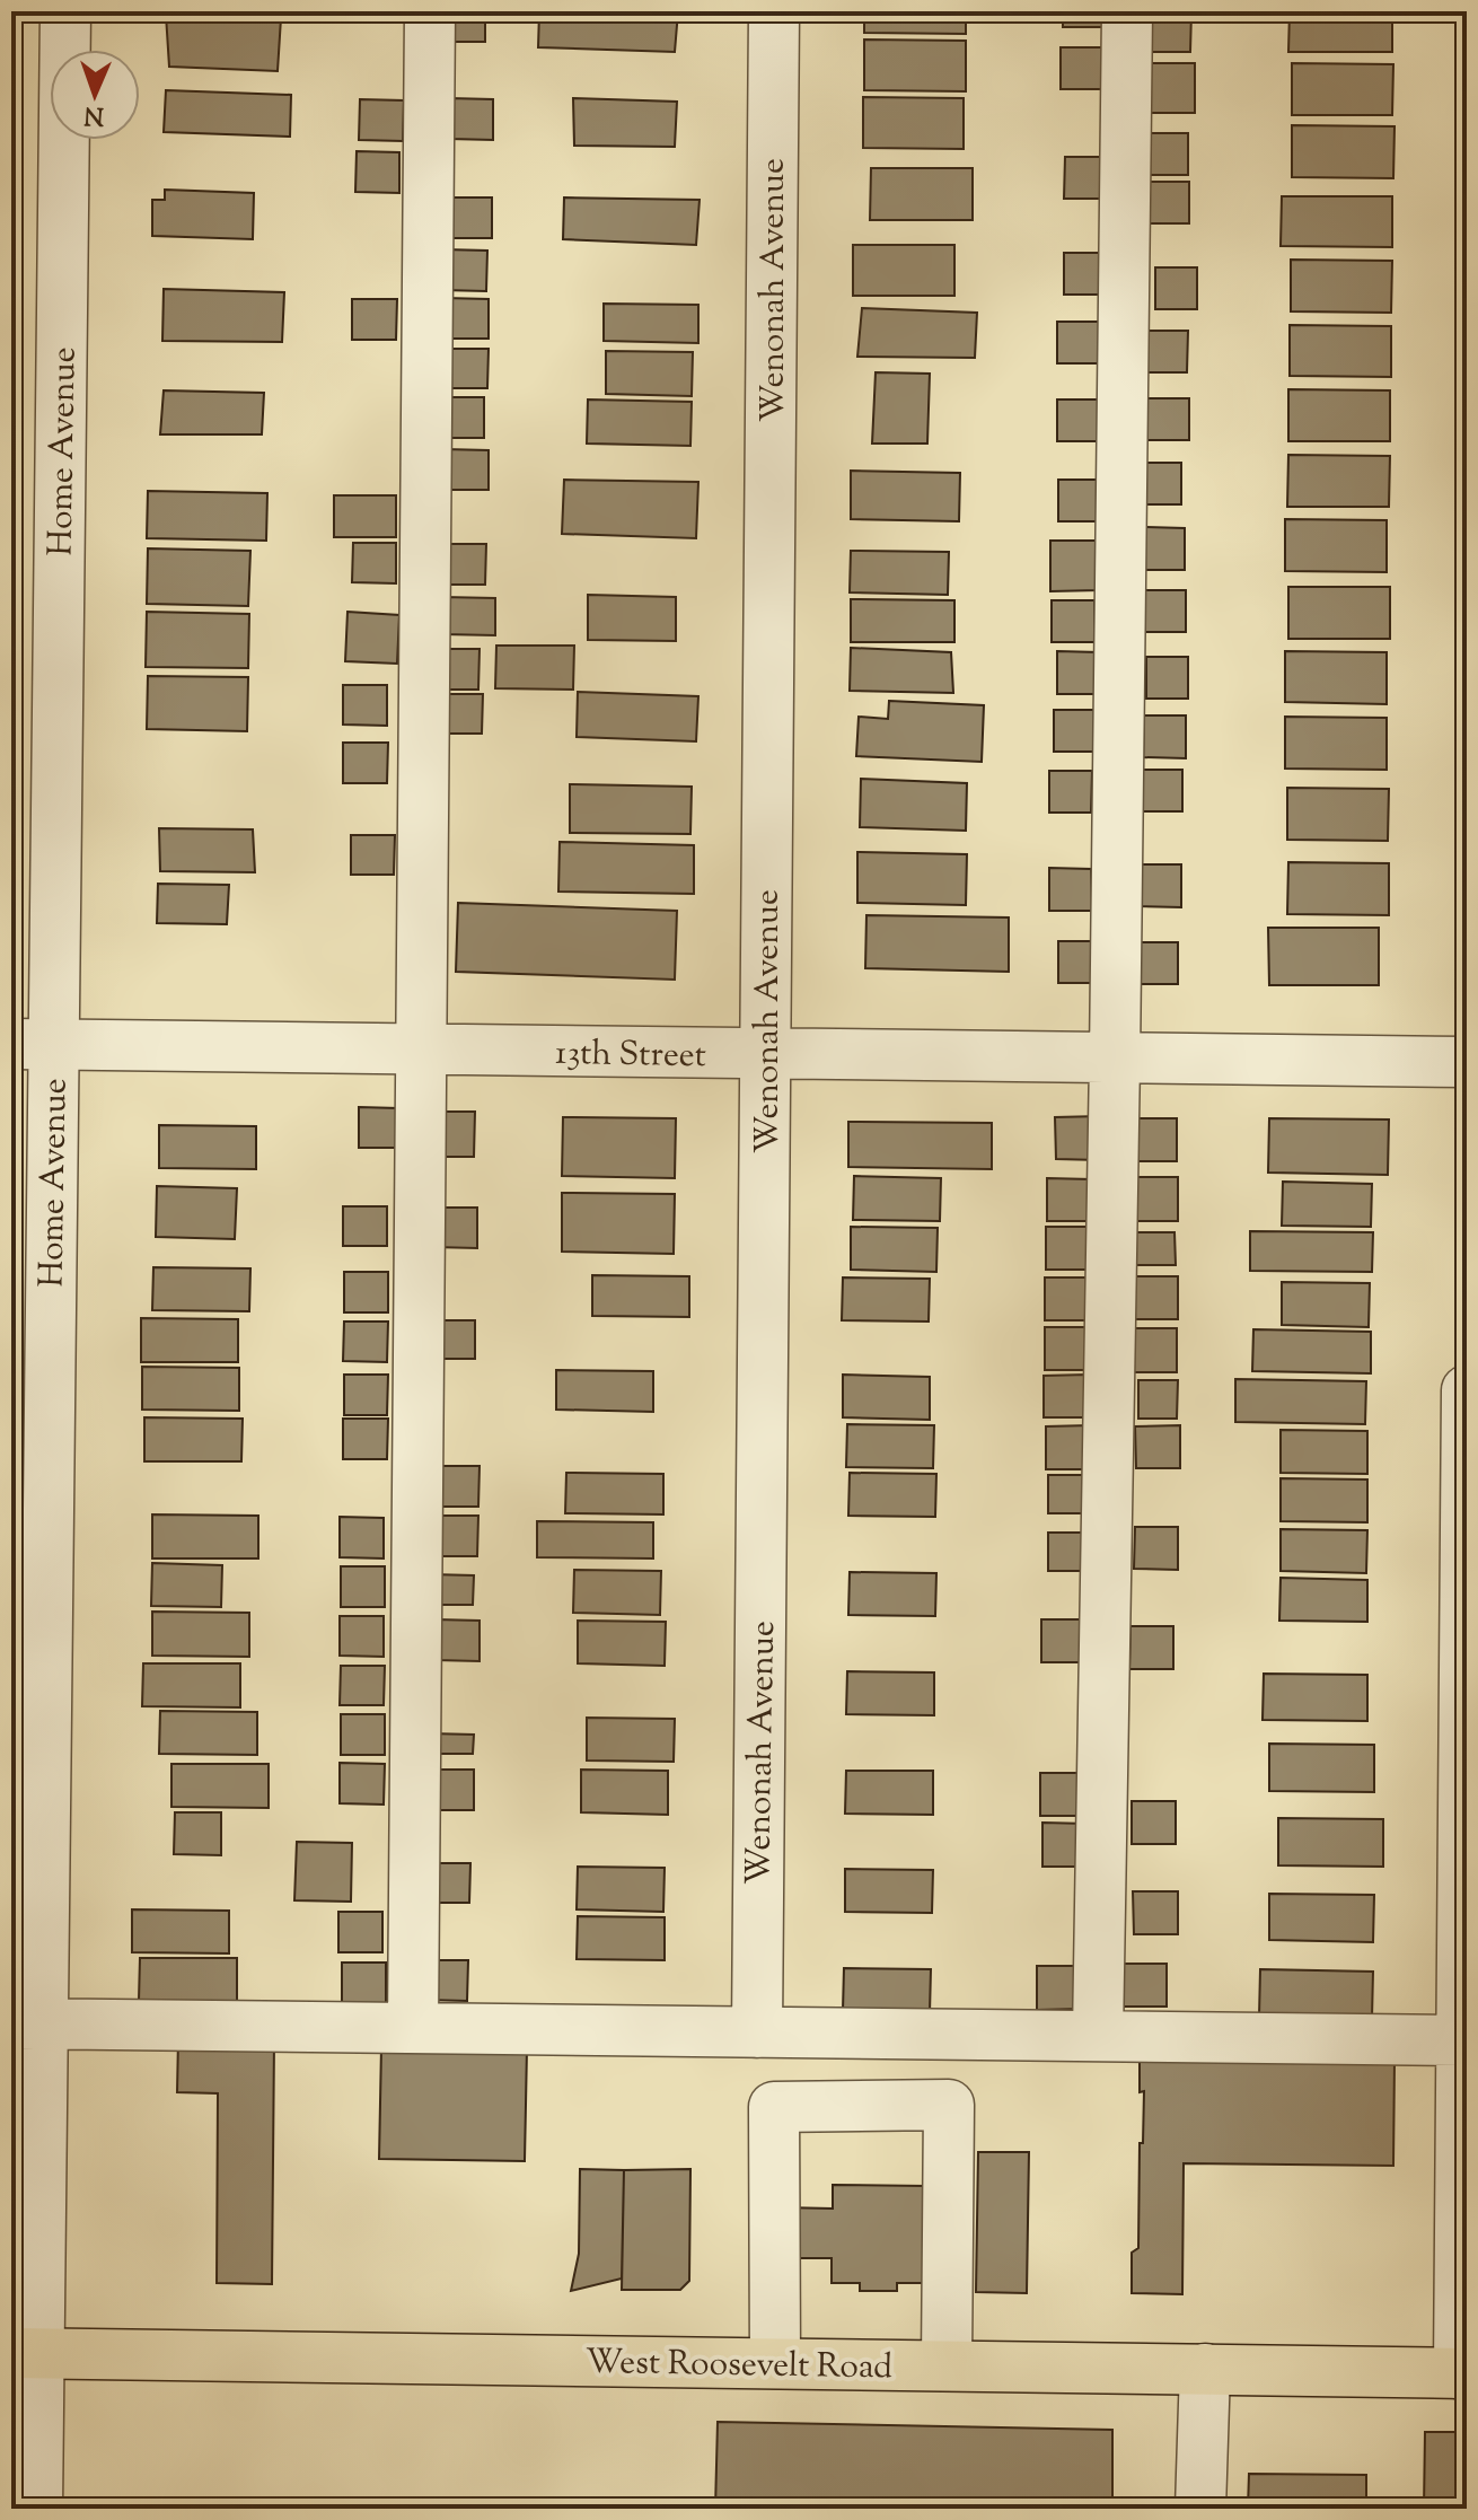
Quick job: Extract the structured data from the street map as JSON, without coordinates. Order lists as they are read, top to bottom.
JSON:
{
  "streets": {
    "main road": ["West Roosevelt Road"],
    "street": ["Wenonah Avenue", "Home Avenue", "13th Street"]
  },
  "crossings": [
    ["Wenonah Avenue", "13th Street"],
    ["Home Avenue", "13th Street"],
    ["Home Avenue", "West Roosevelt Road"]
  ],
  "north": "bottom"
}
